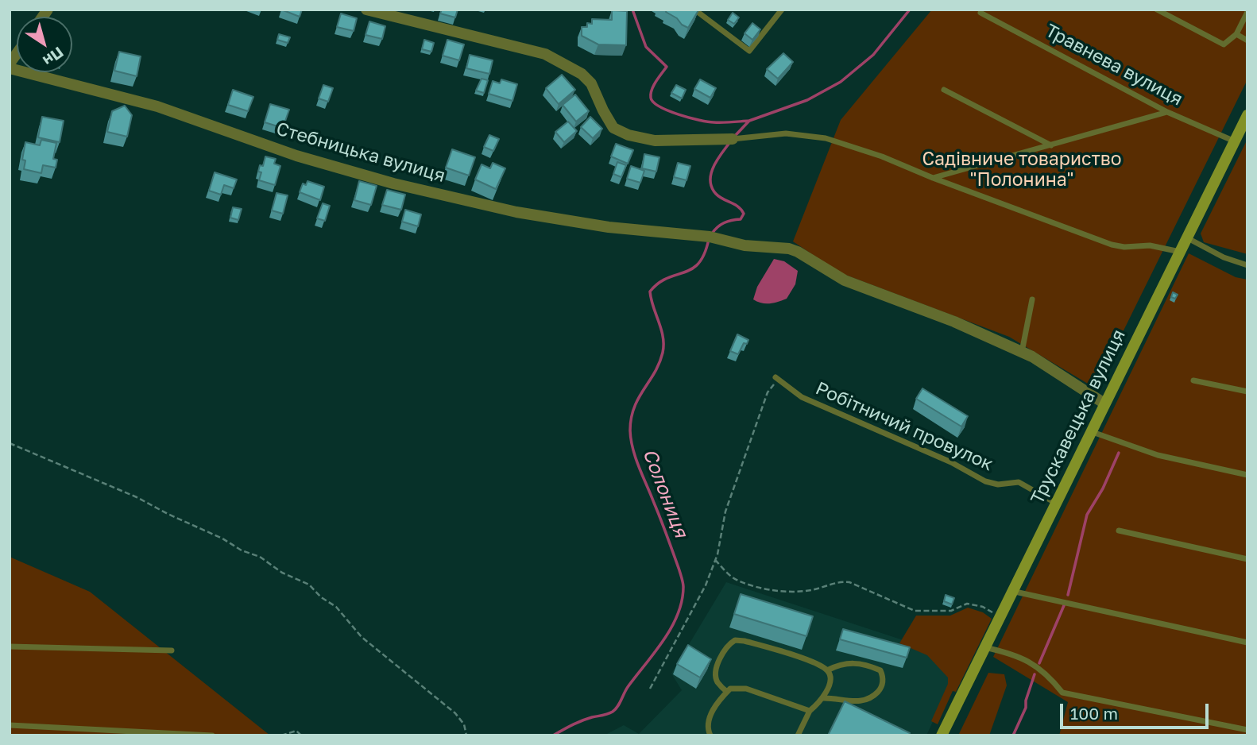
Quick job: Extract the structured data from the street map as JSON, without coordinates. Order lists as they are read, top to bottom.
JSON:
{
  "streets": {
    "street": ["Стебницька вулиця", "Трускавецька вулиця"],
    "lane": ["Травнева вулиця", "Робітничий провулок"]
  },
  "crossings": [
    ["Травнева вулиця", "Трускавецька вулиця"],
    ["Стебницька вулиця", "Трускавецька вулиця"],
    ["Трускавецька вулиця", "Робітничий провулок"]
  ],
  "water": ["Солониця"],
  "parks": ["Садівниче товариство \"Полонина\""],
  "scale_bar": "100 m",
  "north": "bottom right"
}
